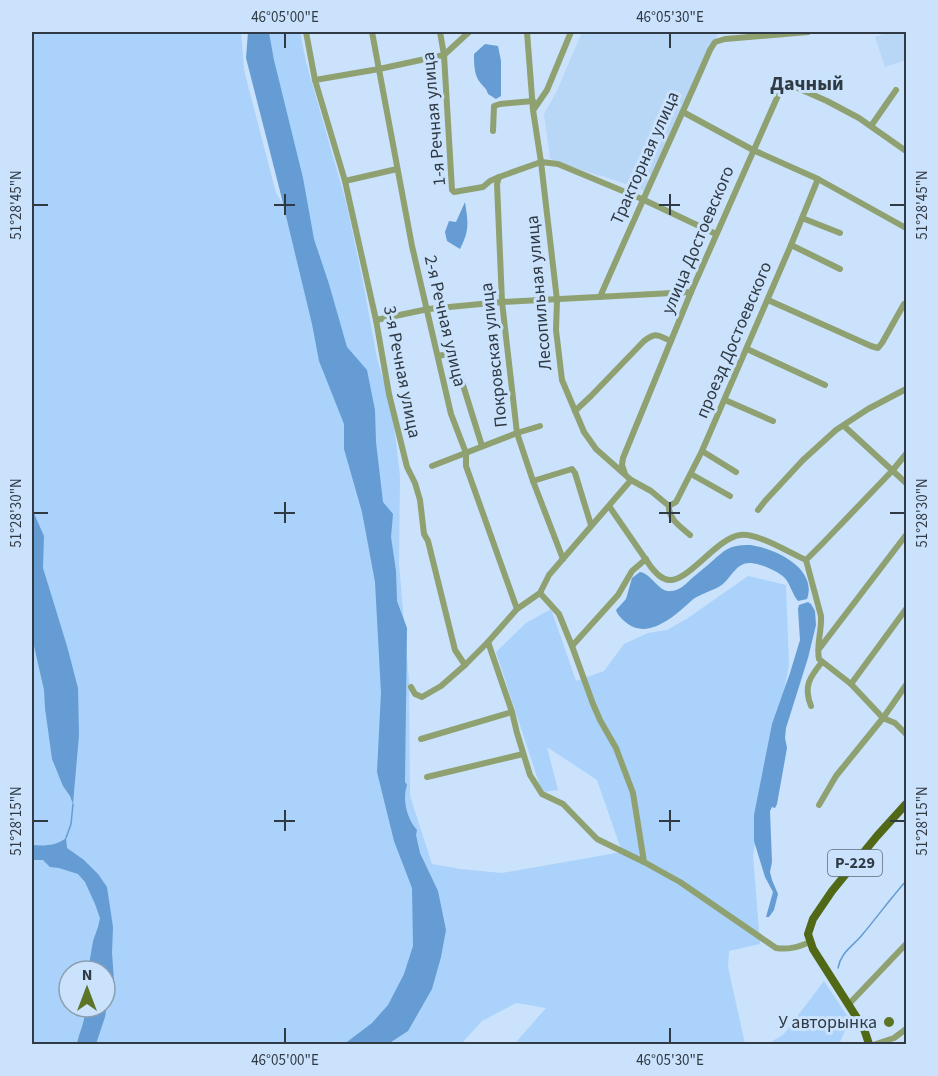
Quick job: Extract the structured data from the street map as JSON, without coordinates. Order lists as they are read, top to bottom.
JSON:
{
  "streets": {
    "main road": ["Р-229"],
    "street": [
      "1-я Речная улица",
      "Тракторная улица",
      "улица Достоевского",
      "Лесопильная улица",
      "2-я Речная улица",
      "проезд Достоевского",
      "Покровская улица",
      "3-я Речная улица"
    ]
  },
  "crossings": [
    ["1-я Речная улица", "Покровская улица"],
    ["Тракторная улица", "улица Достоевского"],
    ["улица Достоевского", "Лесопильная улица"],
    ["улица Достоевского", "проезд Достоевского"],
    ["Лесопильная улица", "проезд Достоевского"]
  ],
  "districts": ["Дачный"],
  "places": ["У авторынка"],
  "north": "top",
  "coordinates": [
    "46°05'00\"E",
    "46°05'30\"E",
    "51°28'45\"N",
    "51°28'30\"N",
    "51°28'15\"N"
  ]
}
